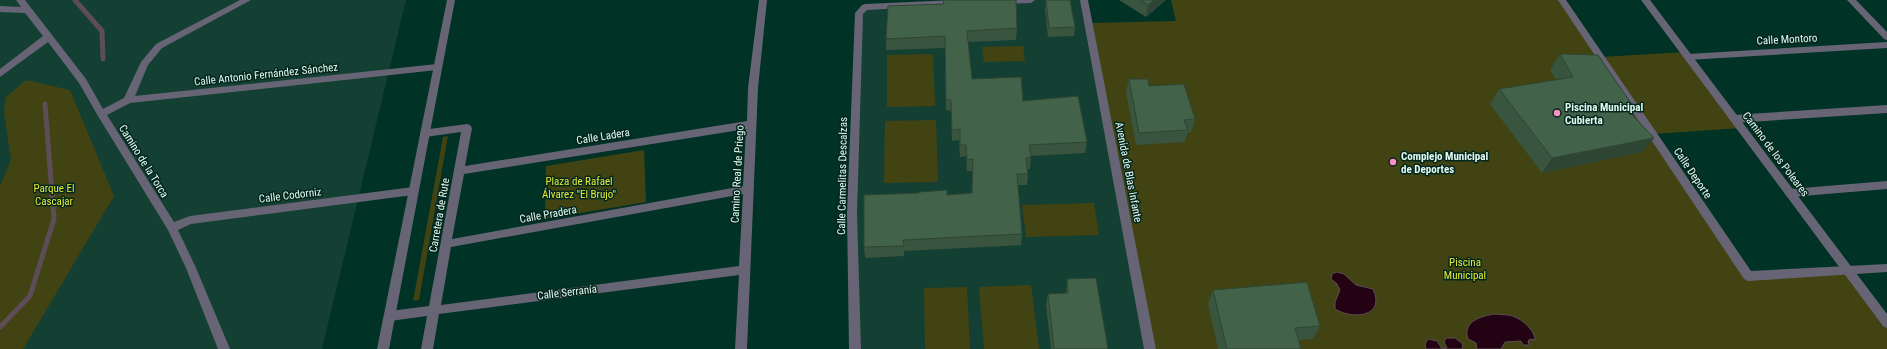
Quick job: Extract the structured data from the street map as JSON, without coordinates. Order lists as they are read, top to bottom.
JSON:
{
  "streets": {
    "street": [
      "Calle Montoro",
      "Calle Antonio Fernández Sánchez",
      "Calle Ladera",
      "Camino de los Poleares",
      "Camino de la Torca",
      "Avenida de Blas Infante",
      "Calle Deporte",
      "Camino Real de Priego",
      "Calle Carmelitas Descalzas",
      "Calle Codorniz",
      "Calle Pradera",
      "Carretera de Rute",
      "Calle Serranía"
    ]
  },
  "crossings": [
    ["Calle Montoro", "Camino de los Poleares"],
    ["Calle Antonio Fernández Sánchez", "Camino de la Torca"],
    ["Calle Ladera", "Camino Real de Priego"],
    ["Calle Ladera", "Carretera de Rute"],
    ["Camino de los Poleares", "Calle Deporte"],
    ["Camino de la Torca", "Calle Codorniz"],
    ["Camino Real de Priego", "Calle Pradera"],
    ["Camino Real de Priego", "Calle Serranía"],
    ["Calle Pradera", "Carretera de Rute"],
    ["Carretera de Rute", "Calle Serranía"]
  ],
  "parks": ["Plaza de Rafael Álvarez \"El Brujo\"", "Parque El Cascajar", "Piscina Municipal"],
  "places": ["Piscina Municipal Cubierta", "Complejo Municipal de Deportes"]
}
